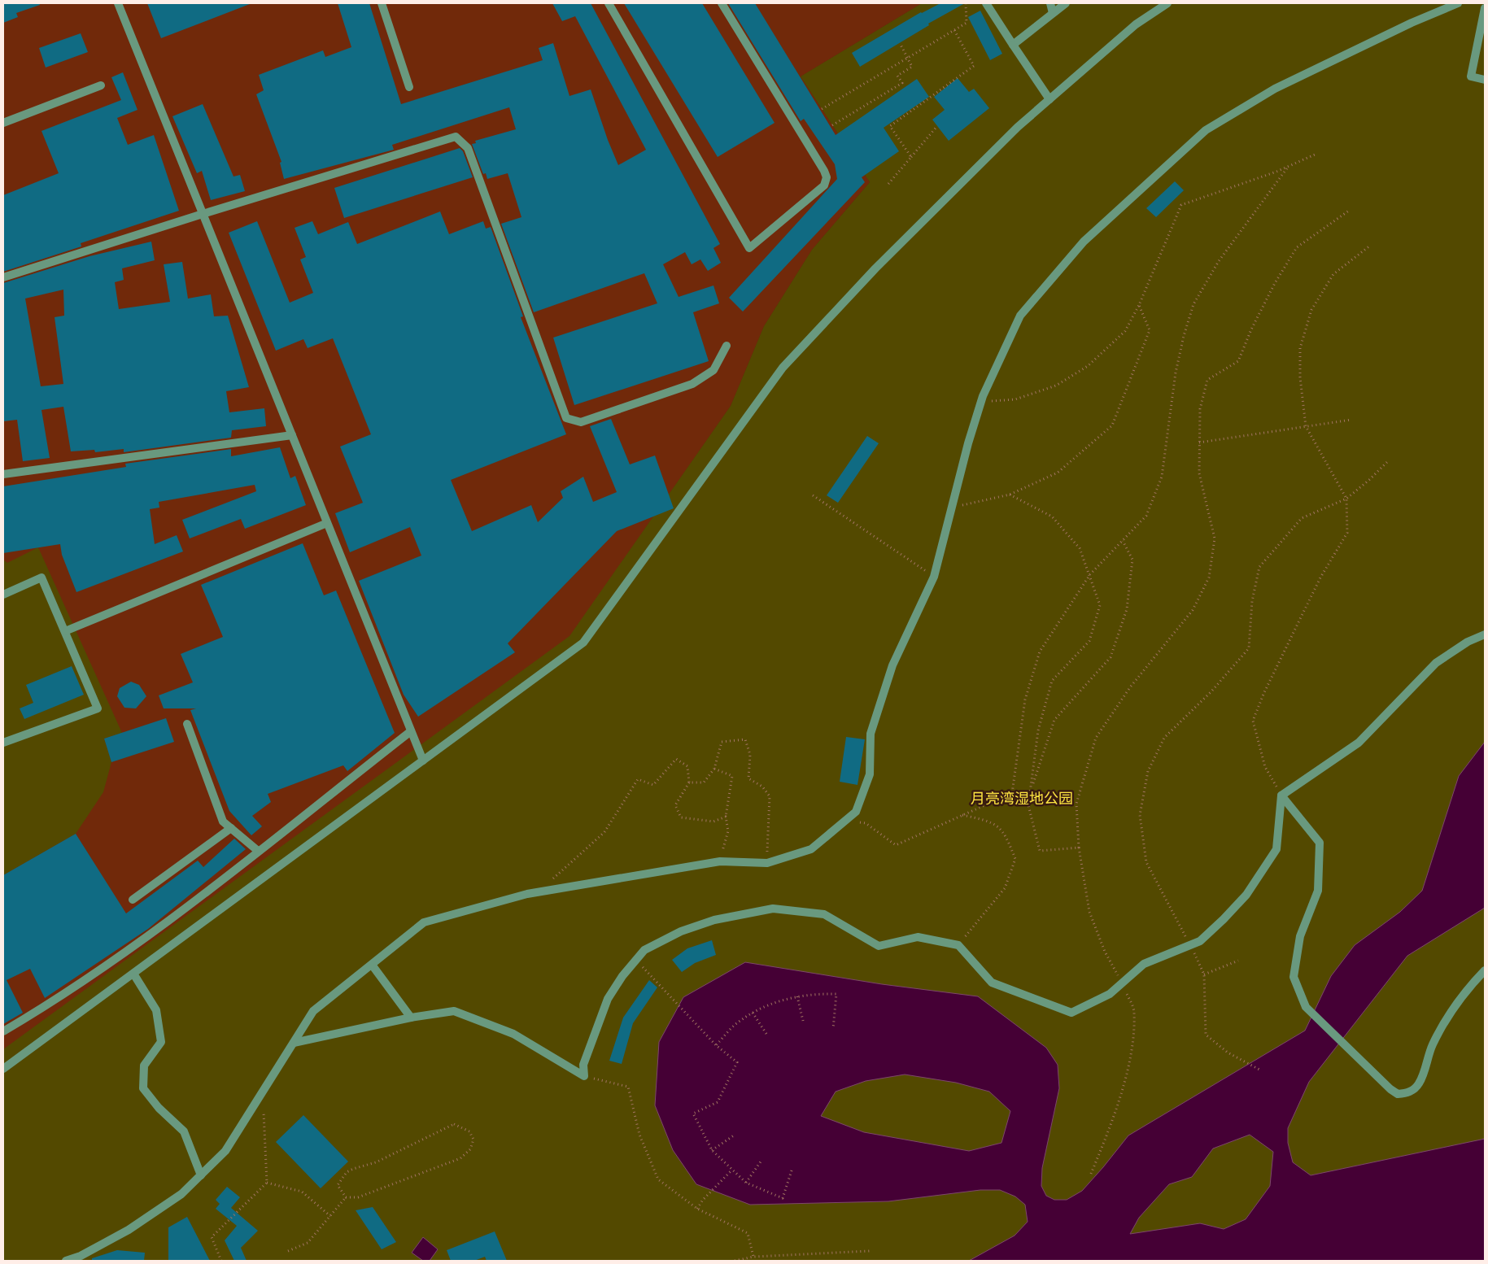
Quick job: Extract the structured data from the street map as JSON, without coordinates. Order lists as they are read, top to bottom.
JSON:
{
  "parks": ["月亮湾湿地公园"]
}
